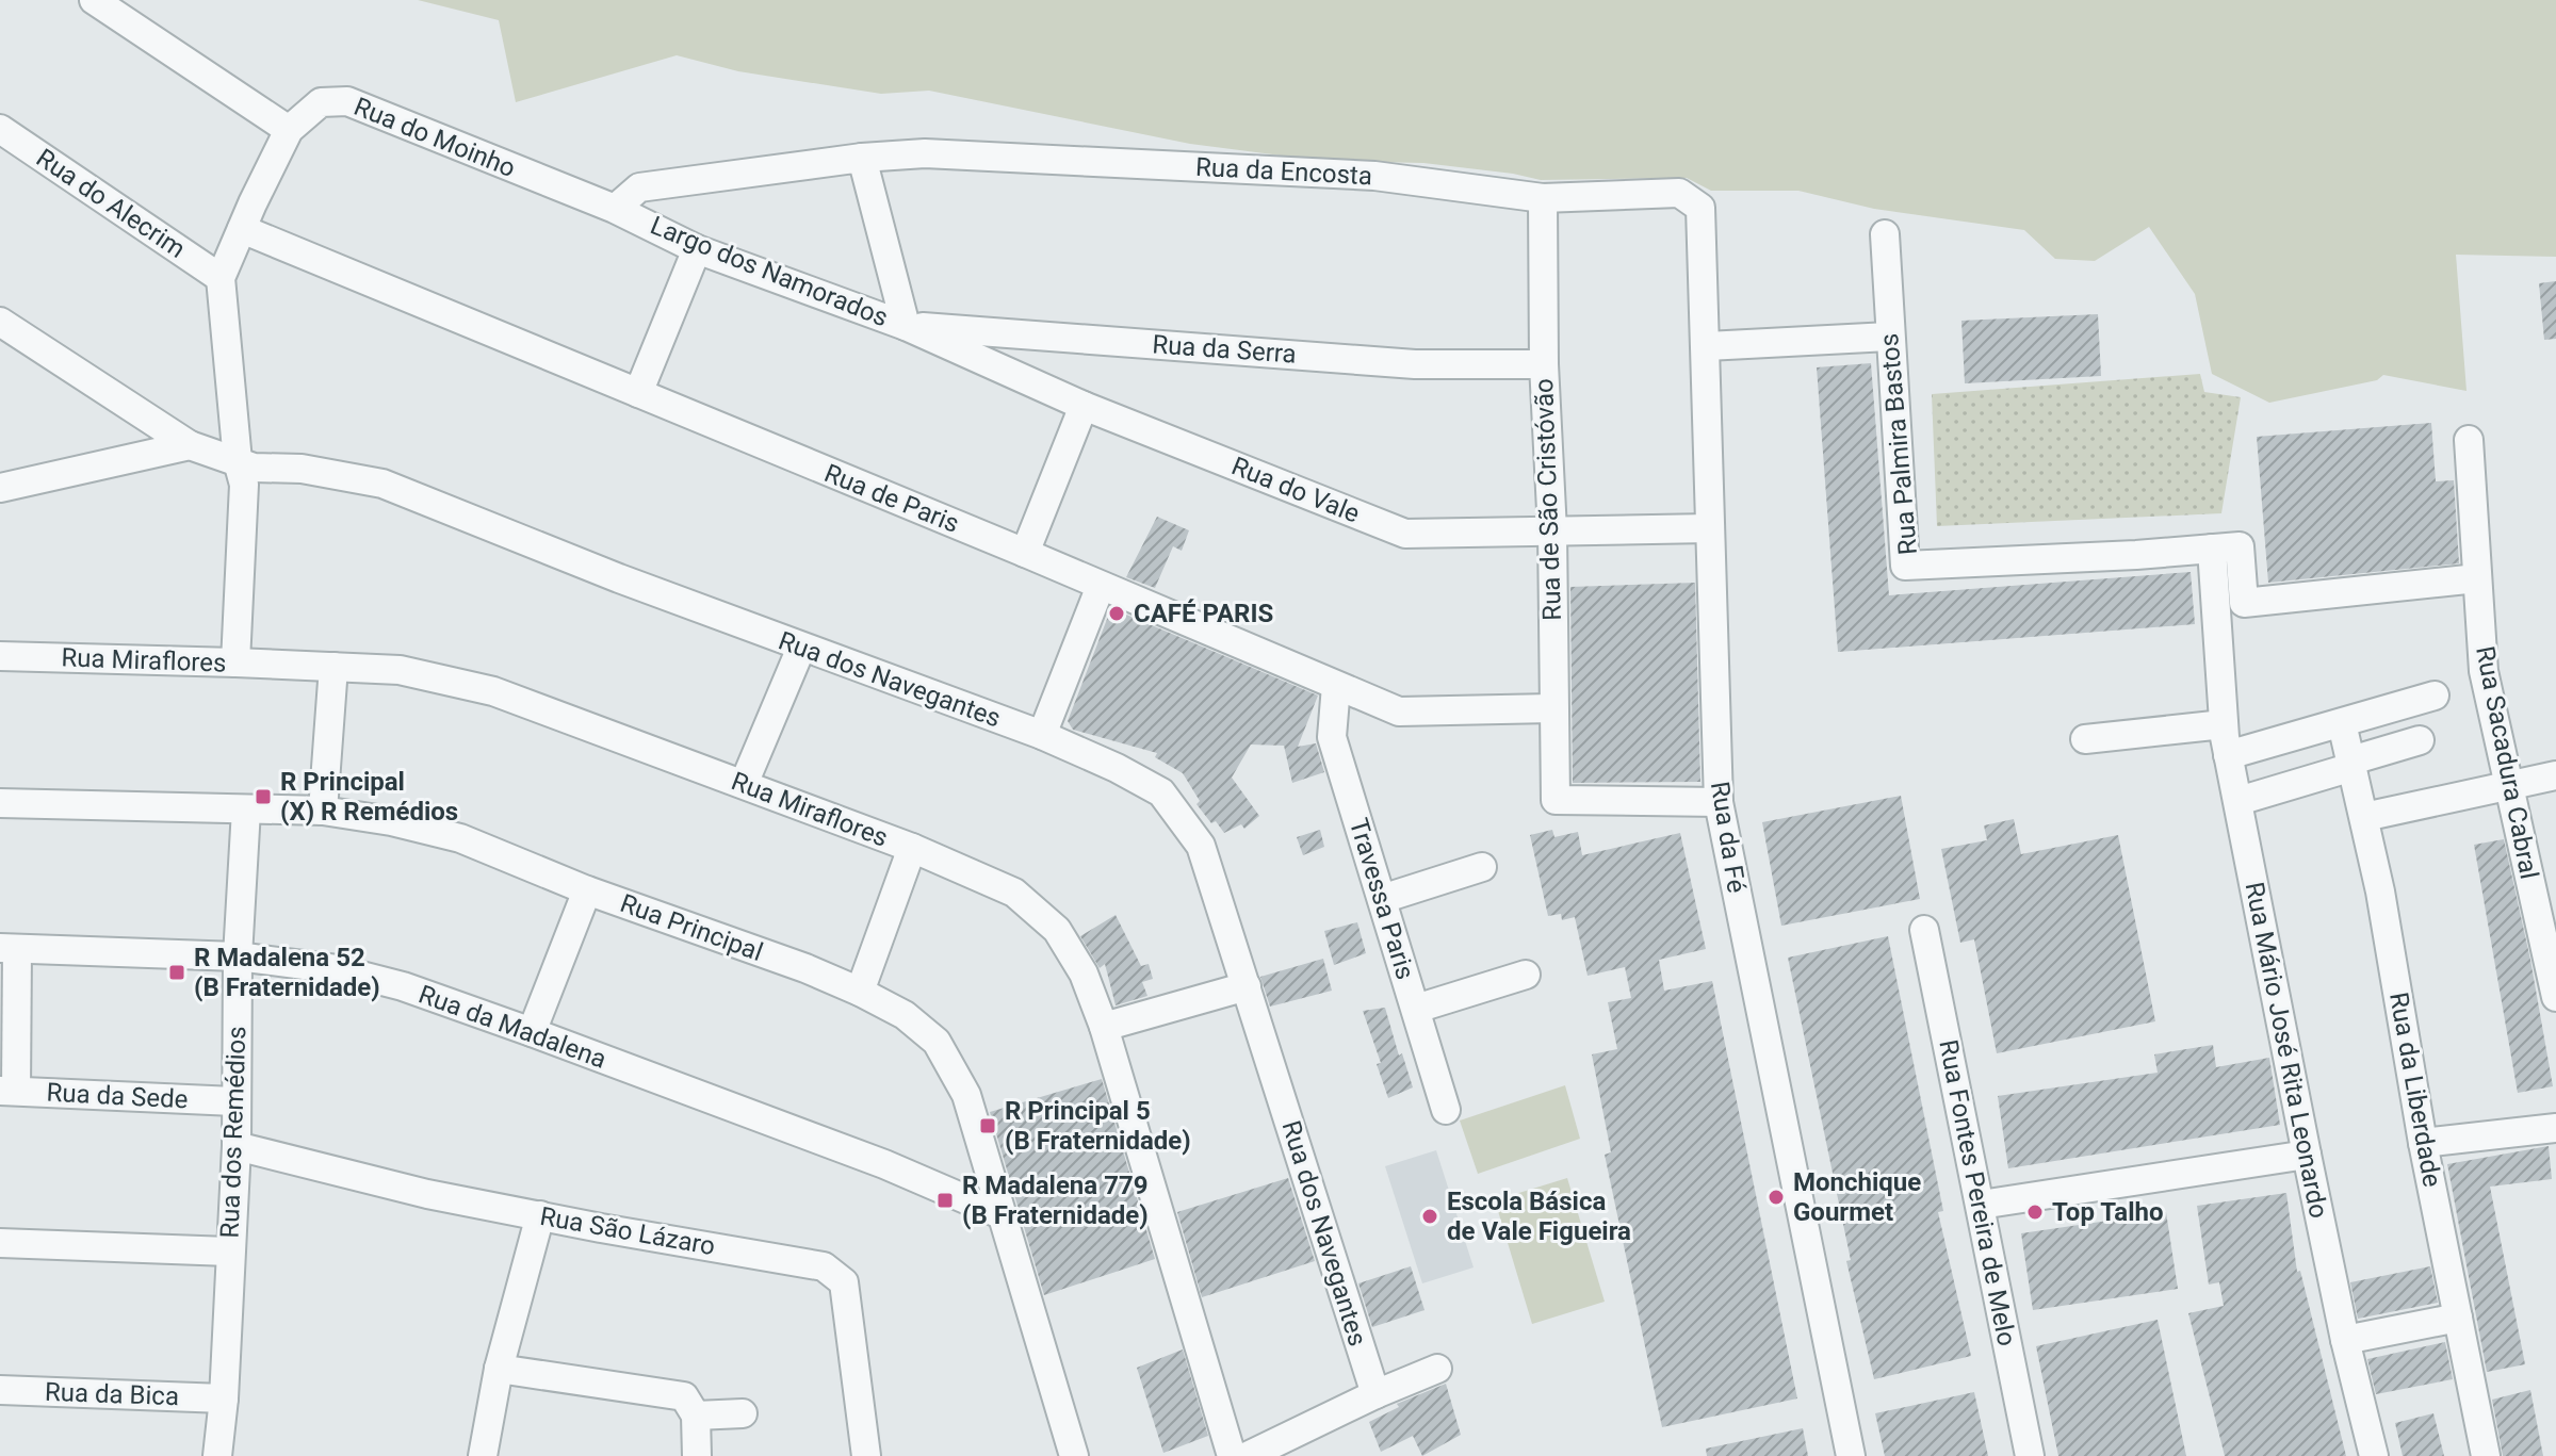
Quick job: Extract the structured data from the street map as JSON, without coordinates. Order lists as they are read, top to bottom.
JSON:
{
  "streets": {
    "street": [
      "Rua do Moinho",
      "Rua da Encosta",
      "Rua do Alecrim",
      "Largo dos Namorados",
      "Rua da Serra",
      "Rua Palmira Bastos",
      "Rua do Vale",
      "Rua de Paris",
      "Rua de São Cristóvão",
      "Rua Miraflores",
      "Rua dos Navegantes",
      "Rua Sacadura Cabral",
      "Rua da Fé",
      "Travessa Paris",
      "Rua Principal",
      "Rua da Madalena",
      "Rua Mário José Rita Leonardo",
      "Rua da Liberdade",
      "Rua da Sede",
      "Rua dos Remédios",
      "Rua Fontes Pereira de Melo",
      "Rua São Lázaro",
      "Rua da Bica"
    ]
  },
  "crossings": [
    ["Rua do Moinho", "Largo dos Namorados"],
    ["Rua da Encosta", "Largo dos Namorados"],
    ["Rua da Encosta", "Rua de São Cristóvão"],
    ["Rua da Encosta", "Rua da Fé"],
    ["Largo dos Namorados", "Rua da Serra"],
    ["Largo dos Namorados", "Rua do Vale"],
    ["Rua da Serra", "Rua do Vale"],
    ["Rua da Serra", "Rua de São Cristóvão"],
    ["Rua Palmira Bastos", "Rua Mário José Rita Leonardo"],
    ["Rua do Vale", "Rua de São Cristóvão"],
    ["Rua do Vale", "Rua da Fé"],
    ["Rua de Paris", "Rua de São Cristóvão"],
    ["Rua de Paris", "Travessa Paris"],
    ["Rua de São Cristóvão", "Rua da Fé"],
    ["Rua Principal", "Rua da Madalena"],
    ["Rua Principal", "Rua dos Remédios"],
    ["Rua da Madalena", "Rua dos Remédios"],
    ["Rua da Sede", "Rua dos Remédios"],
    ["Rua dos Remédios", "Rua São Lázaro"],
    ["Rua dos Remédios", "Rua da Bica"]
  ],
  "places": {
    "other": [
      "CAFÉ PARIS",
      "Monchique Gourmet",
      "Top Talho",
      "Escola Básica de Vale Figueira"
    ],
    "transit": [
      "R Principal (X) R Remédios",
      "R Madalena 52 (B Fraternidade)",
      "R Principal 5 (B Fraternidade)",
      "R Madalena 779 (B Fraternidade)"
    ]
  }
}
